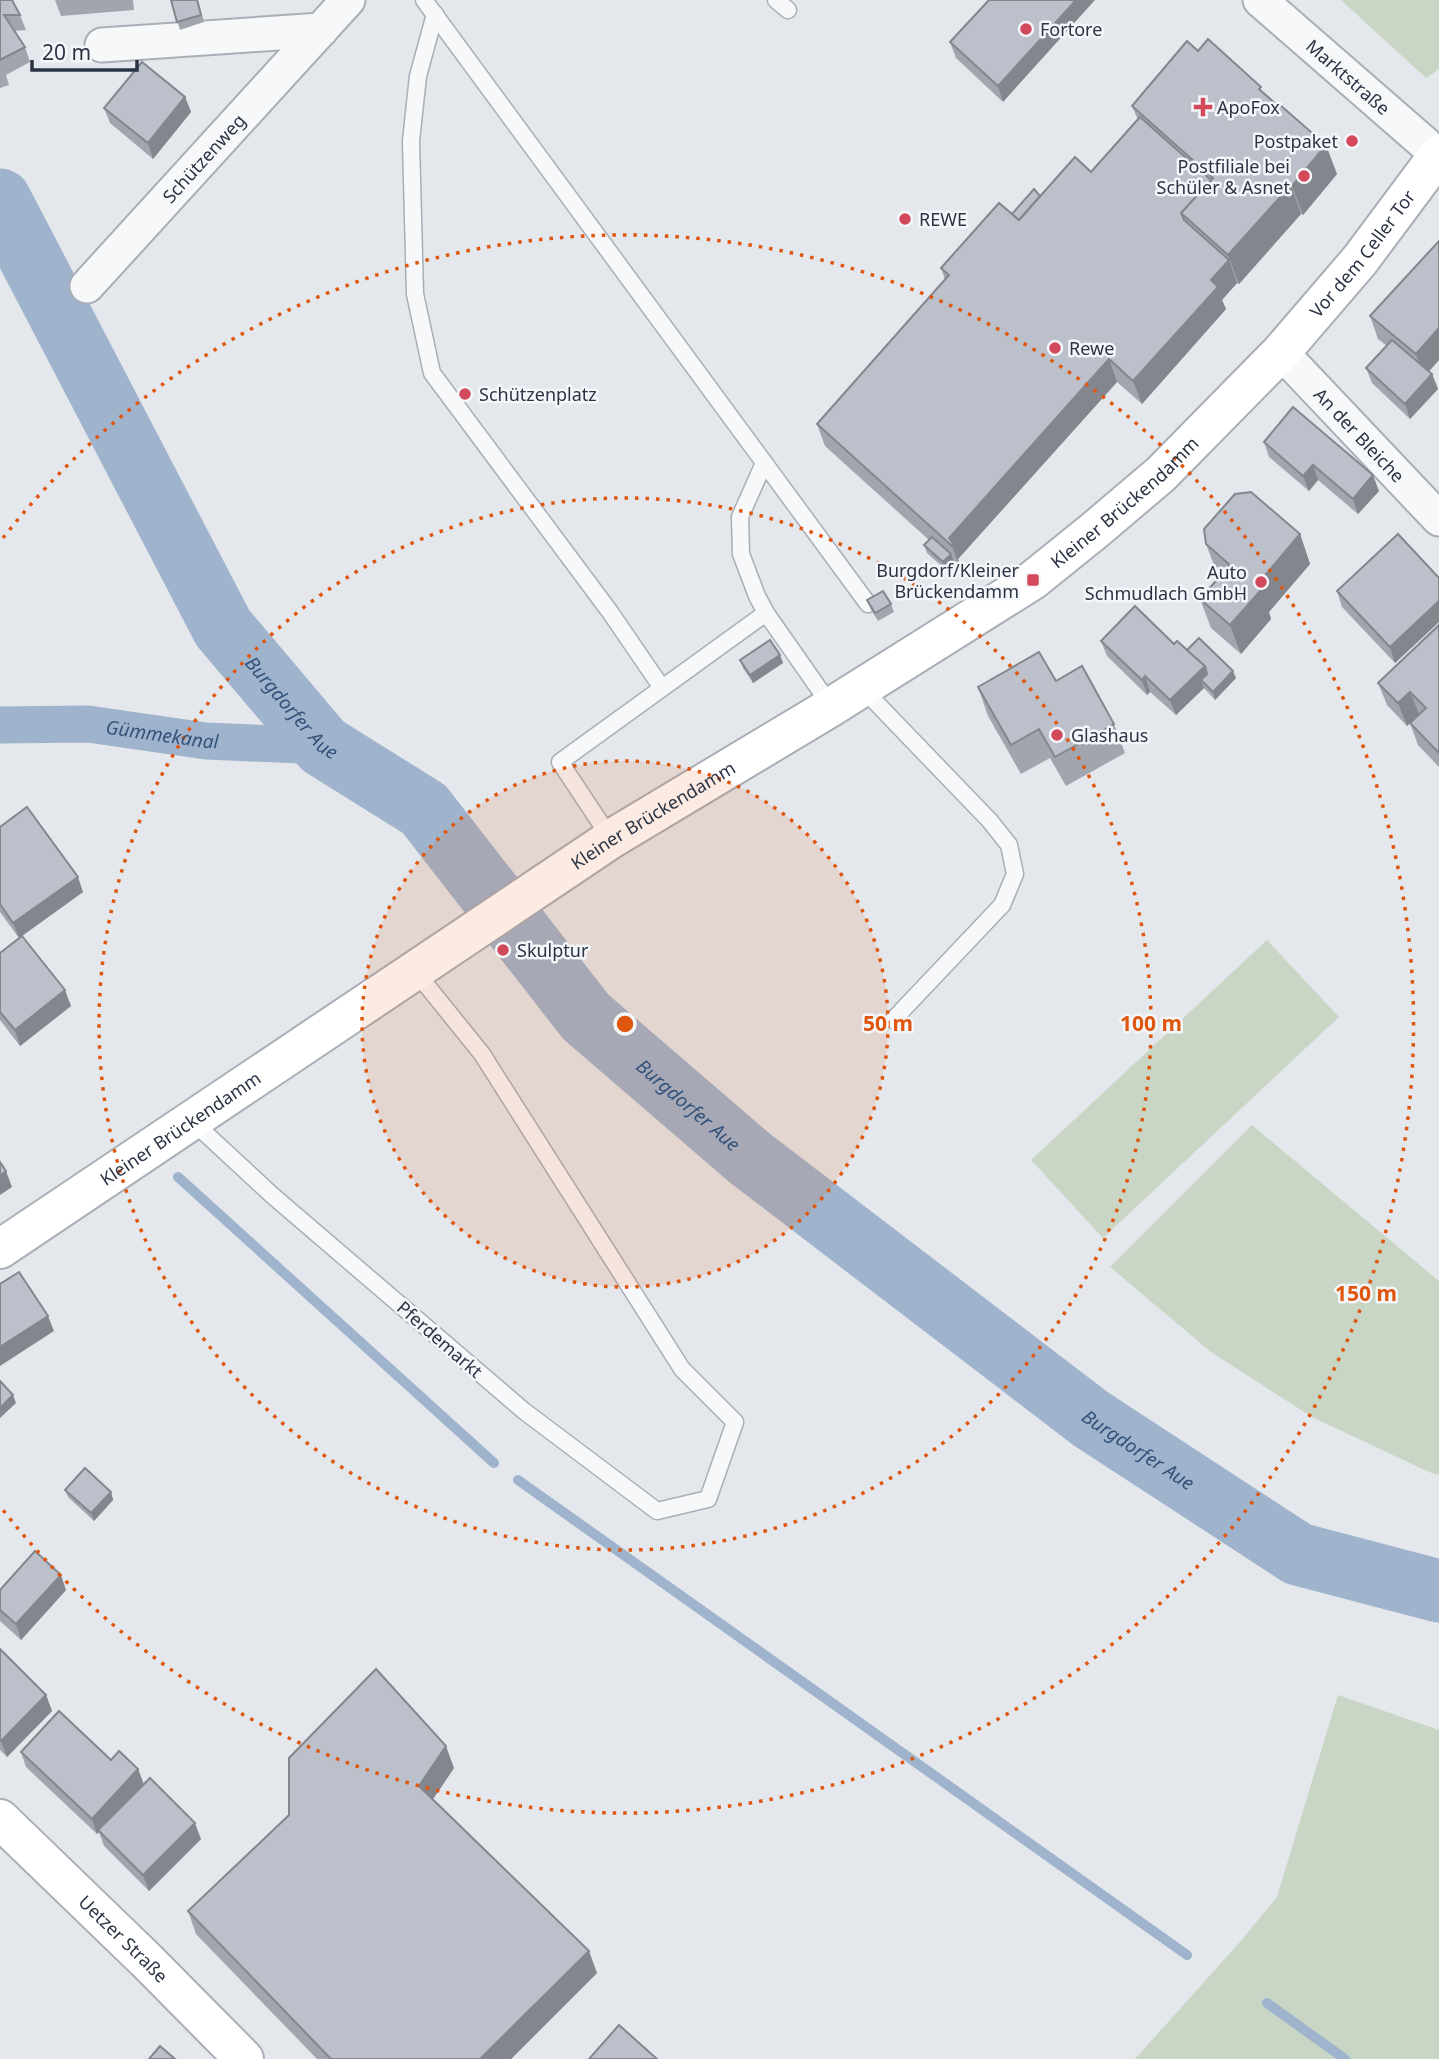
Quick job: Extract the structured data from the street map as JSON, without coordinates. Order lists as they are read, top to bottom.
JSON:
{
  "streets": {
    "main road": ["Vor dem Celler Tor", "Kleiner Brückendamm", "Uetzer Straße"],
    "street": ["Marktstraße", "Schützenweg", "An der Bleiche"],
    "lane": ["Pferdemarkt"]
  },
  "crossings": [
    ["Marktstraße", "Vor dem Celler Tor"],
    ["Vor dem Celler Tor", "An der Bleiche"],
    ["Vor dem Celler Tor", "Kleiner Brückendamm"],
    ["An der Bleiche", "Kleiner Brückendamm"],
    ["Kleiner Brückendamm", "Pferdemarkt"]
  ],
  "water": ["Burgdorfer Aue", "Gümmekanal"],
  "places": {
    "other": [
      "Fortore",
      "Postpaket",
      "Postfiliale bei Schüler & Asnet",
      "REWE",
      "Rewe",
      "Schützenplatz",
      "Auto Schmudlach GmbH",
      "Glashaus",
      "Skulptur"
    ],
    "health": ["ApoFox"],
    "transit": ["Burgdorf/Kleiner Brückendamm"]
  },
  "scale_bar": "20 m",
  "rings": ["50 m", "100 m", "150 m"]
}
